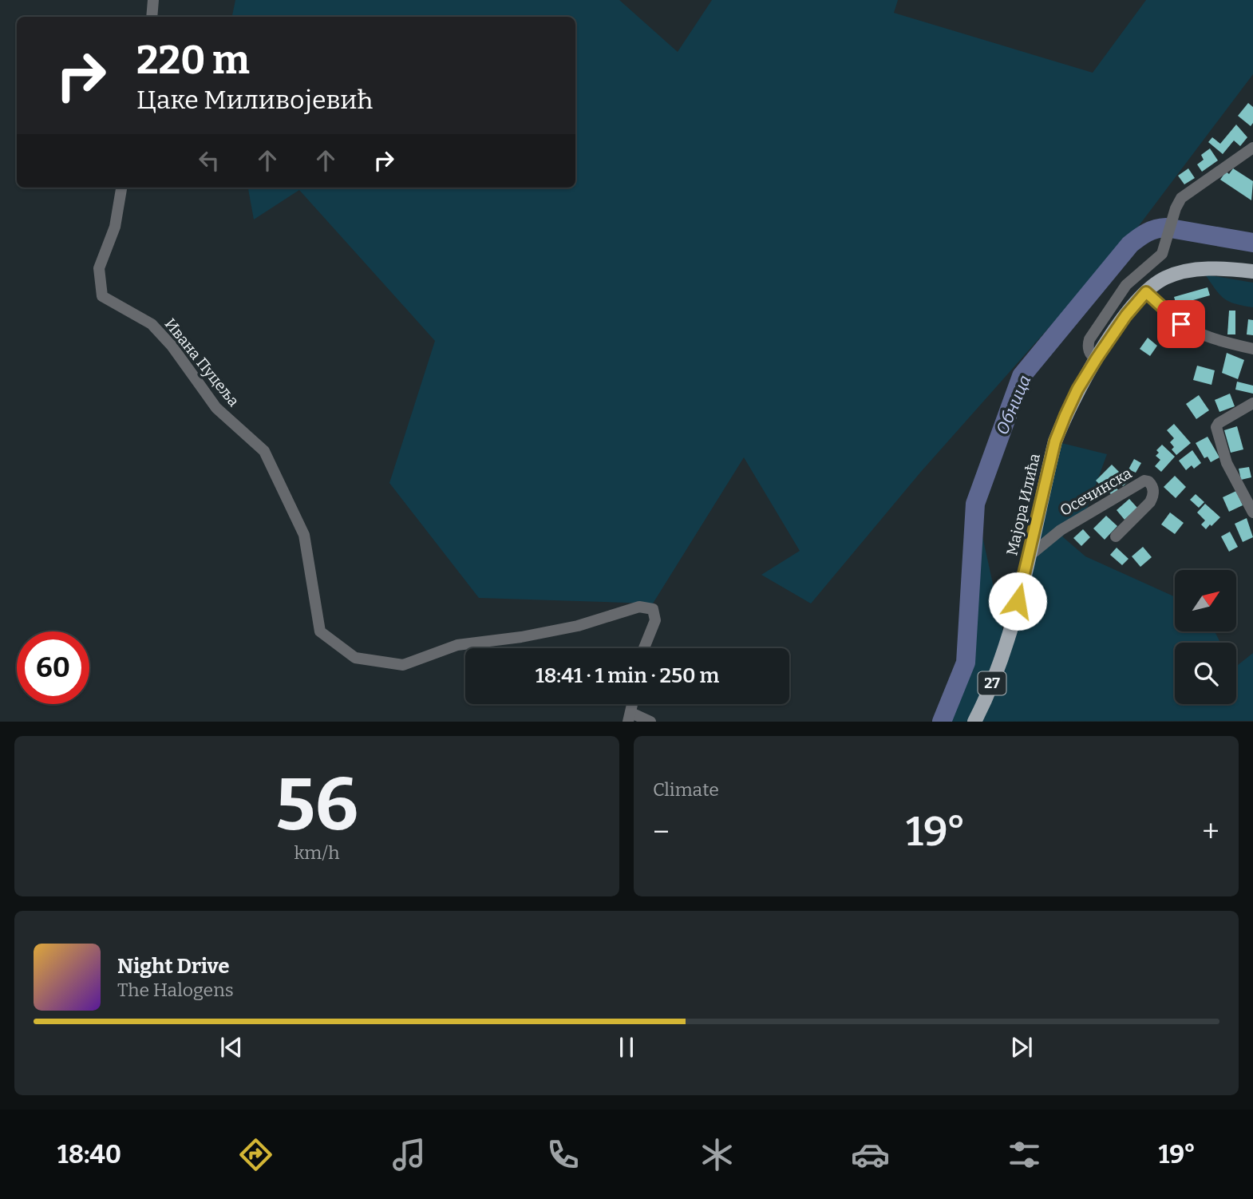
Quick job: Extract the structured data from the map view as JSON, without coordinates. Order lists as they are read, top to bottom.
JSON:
{
  "streets": {
    "main road": ["Мајора Илића", "27"],
    "street": ["Ивана Пуцеља", "Осечинска"]
  },
  "crossings": [
    ["Осечинска", "Мајора Илића"]
  ],
  "water": ["Обница"],
  "north": "top right",
  "page": {
    "turn": ["220 m", "Цаке Миливојевић"],
    "limit": "60",
    "trip": "18:41 · 1 min · 250 m",
    "tile": [
      ["56", "km/h"],
      "Climate"
    ],
    "heat": ["−", "19°", "+"],
    "song": ["Night Drive", "The Halogens"],
    "tabs": ["18:40", "19°"]
  }
}
